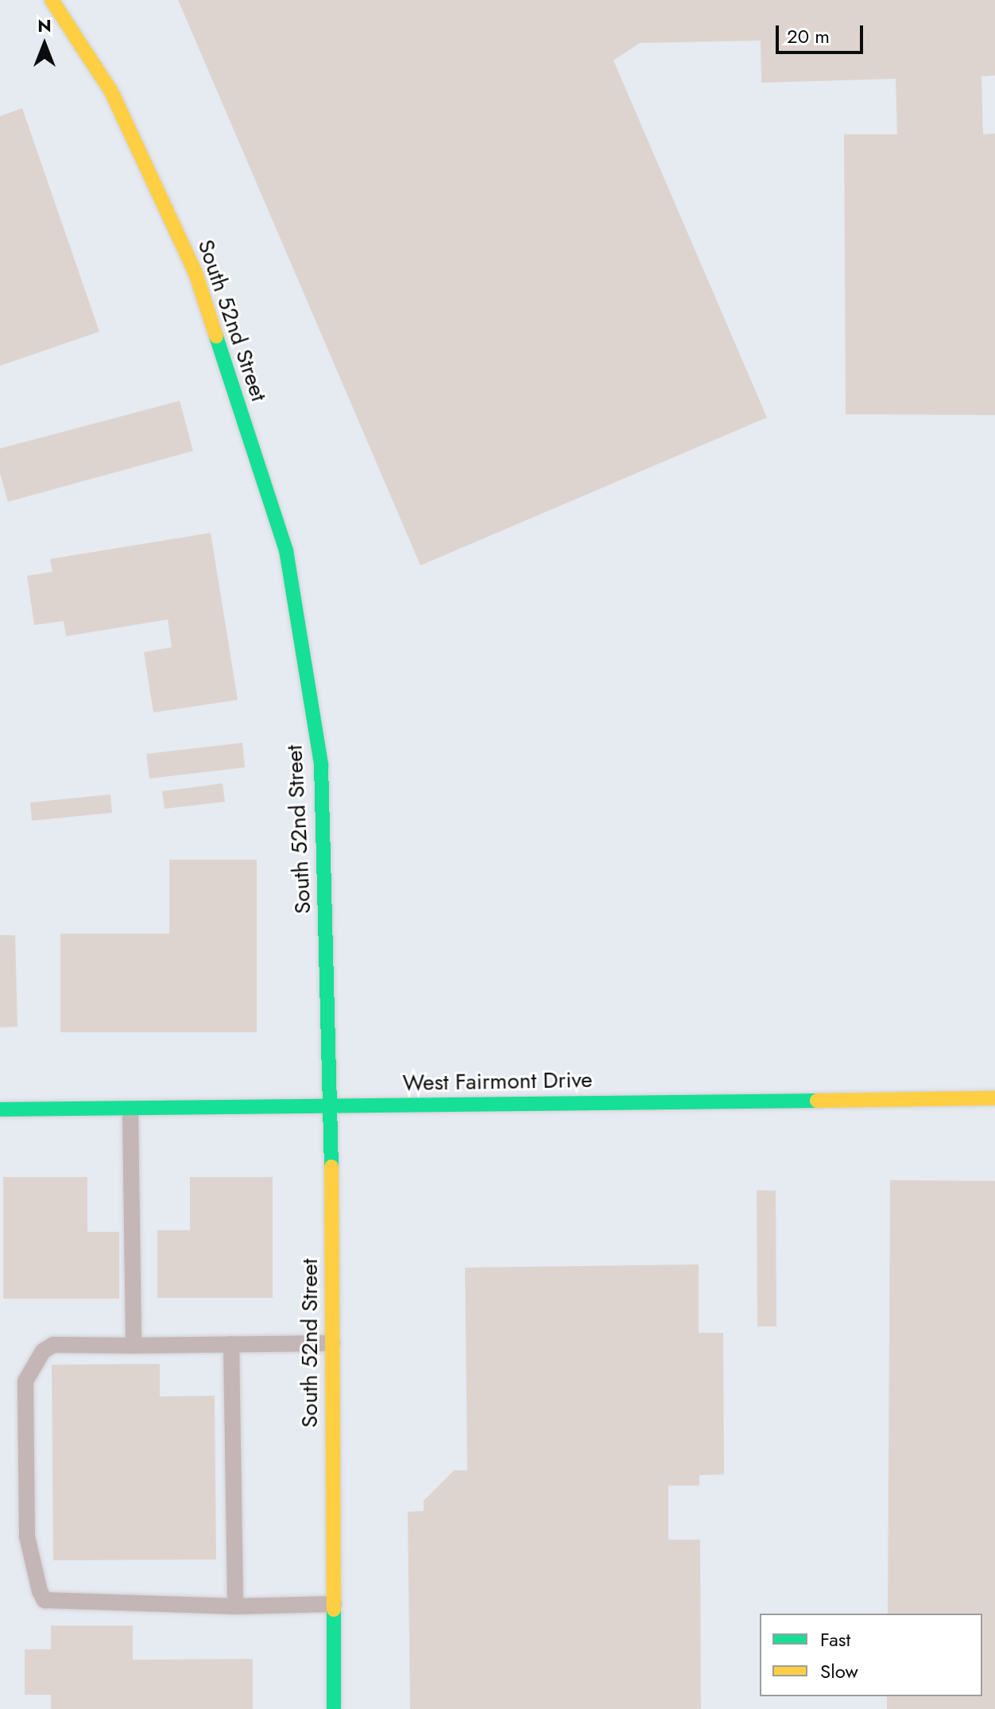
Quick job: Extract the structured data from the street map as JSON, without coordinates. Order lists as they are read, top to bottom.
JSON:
{
  "streets": {
    "street": ["South 52nd Street", "West Fairmont Drive"]
  },
  "crossings": [
    ["South 52nd Street", "West Fairmont Drive"]
  ],
  "legend": ["Fast", "Slow"],
  "scale_bar": "20 m",
  "north": "top"
}
